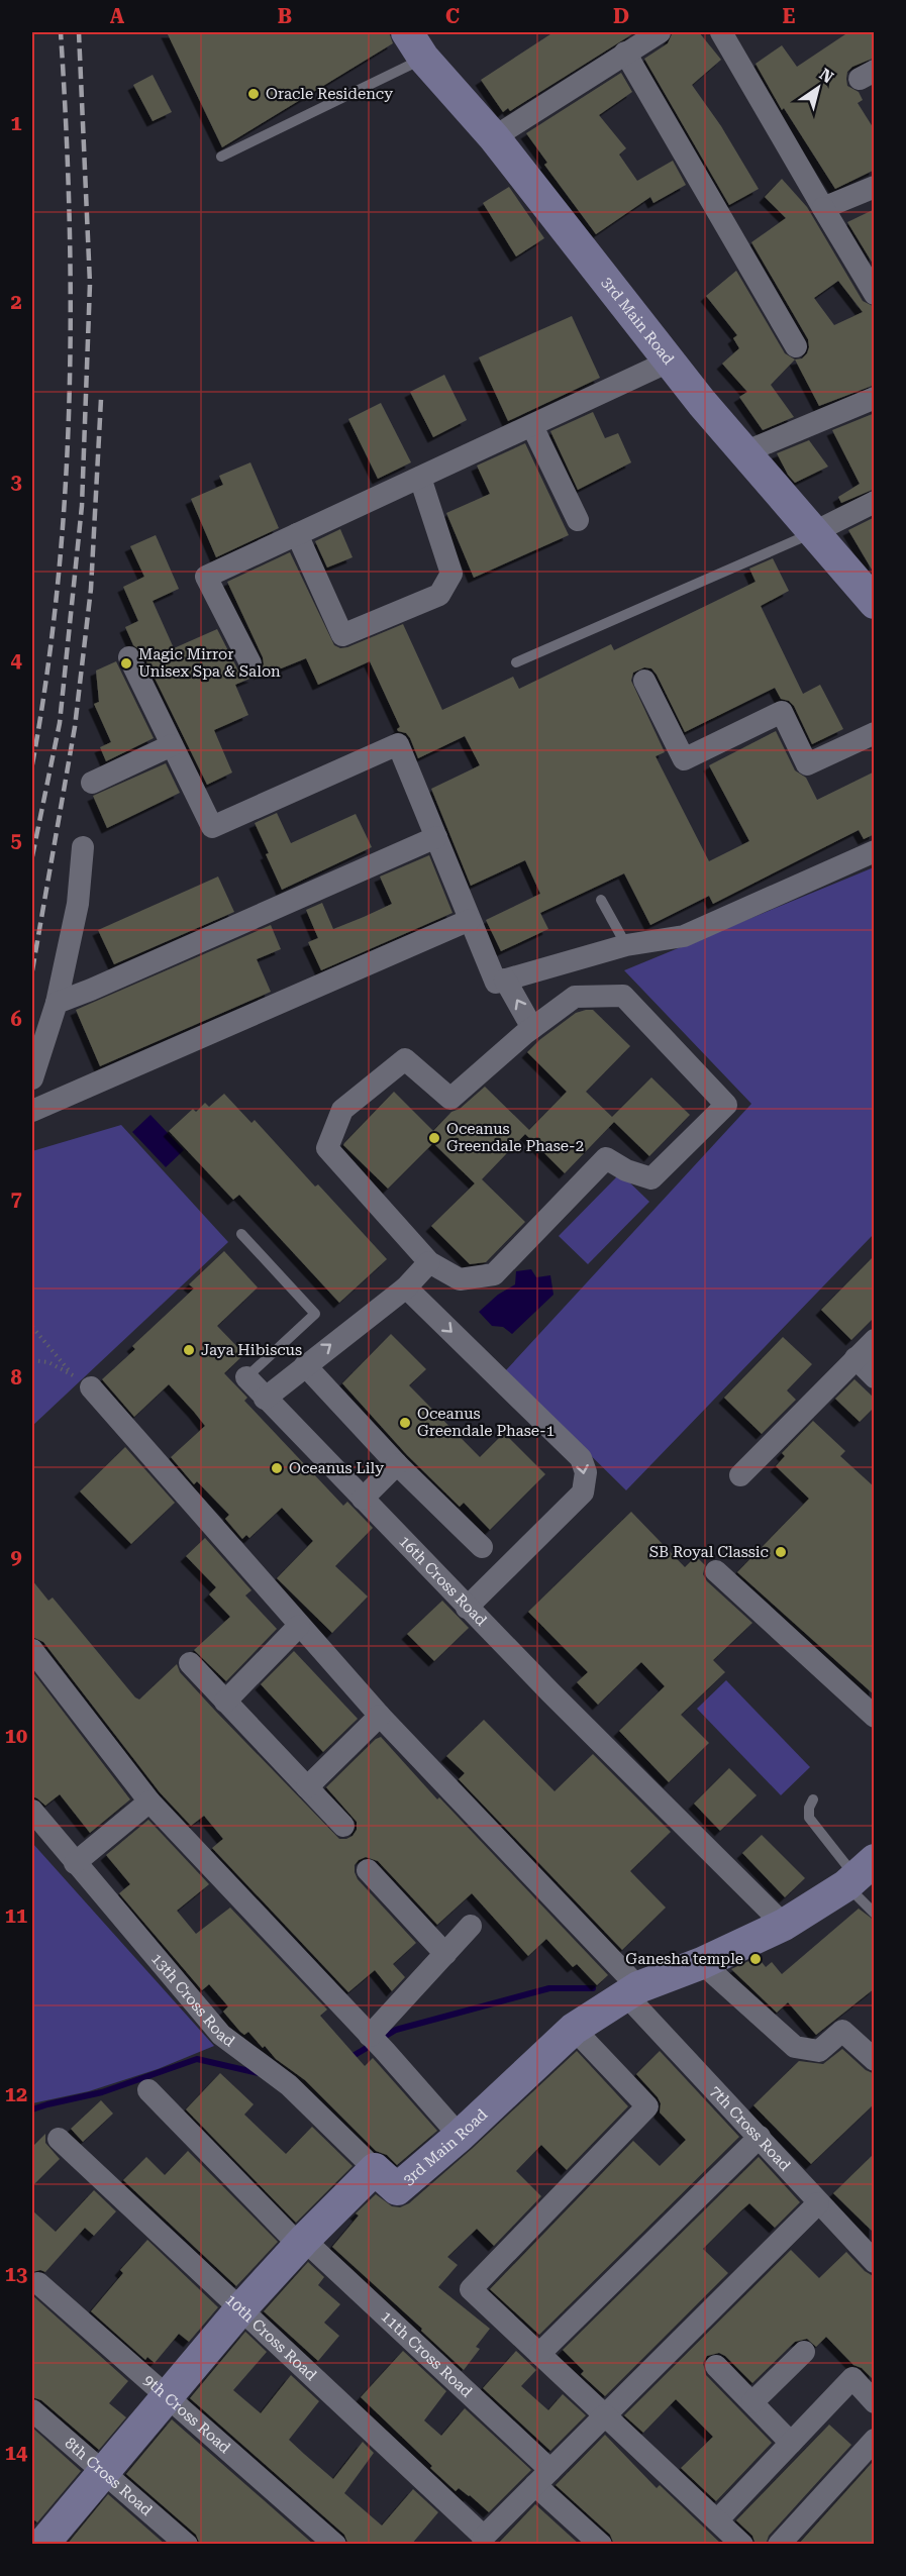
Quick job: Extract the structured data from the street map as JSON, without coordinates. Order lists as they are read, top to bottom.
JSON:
{
  "streets": {
    "street": [
      "3rd Main Road",
      "16th Cross Road",
      "13th Cross Road",
      "7th Cross Road",
      "10th Cross Road",
      "11th Cross Road",
      "9th Cross Road",
      "8th Cross Road"
    ]
  },
  "crossings": [
    ["3rd Main Road", "16th Cross Road"],
    ["3rd Main Road", "13th Cross Road"],
    ["3rd Main Road", "7th Cross Road"]
  ],
  "places": [
    "Oracle Residency",
    "Magic Mirror Unisex Spa & Salon",
    "Oceanus Greendale Phase-2",
    "Jaya Hibiscus",
    "Oceanus Greendale Phase-1",
    "Oceanus Lily",
    "SB Royal Classic",
    "Ganesha temple"
  ],
  "north": "top right",
  "grid": {
    "columns": [
      "A",
      "B",
      "C",
      "D",
      "E"
    ],
    "rows": [
      "1",
      "2",
      "3",
      "4",
      "5",
      "6",
      "7",
      "8",
      "9",
      "10",
      "11",
      "12",
      "13",
      "14"
    ]
  }
}
